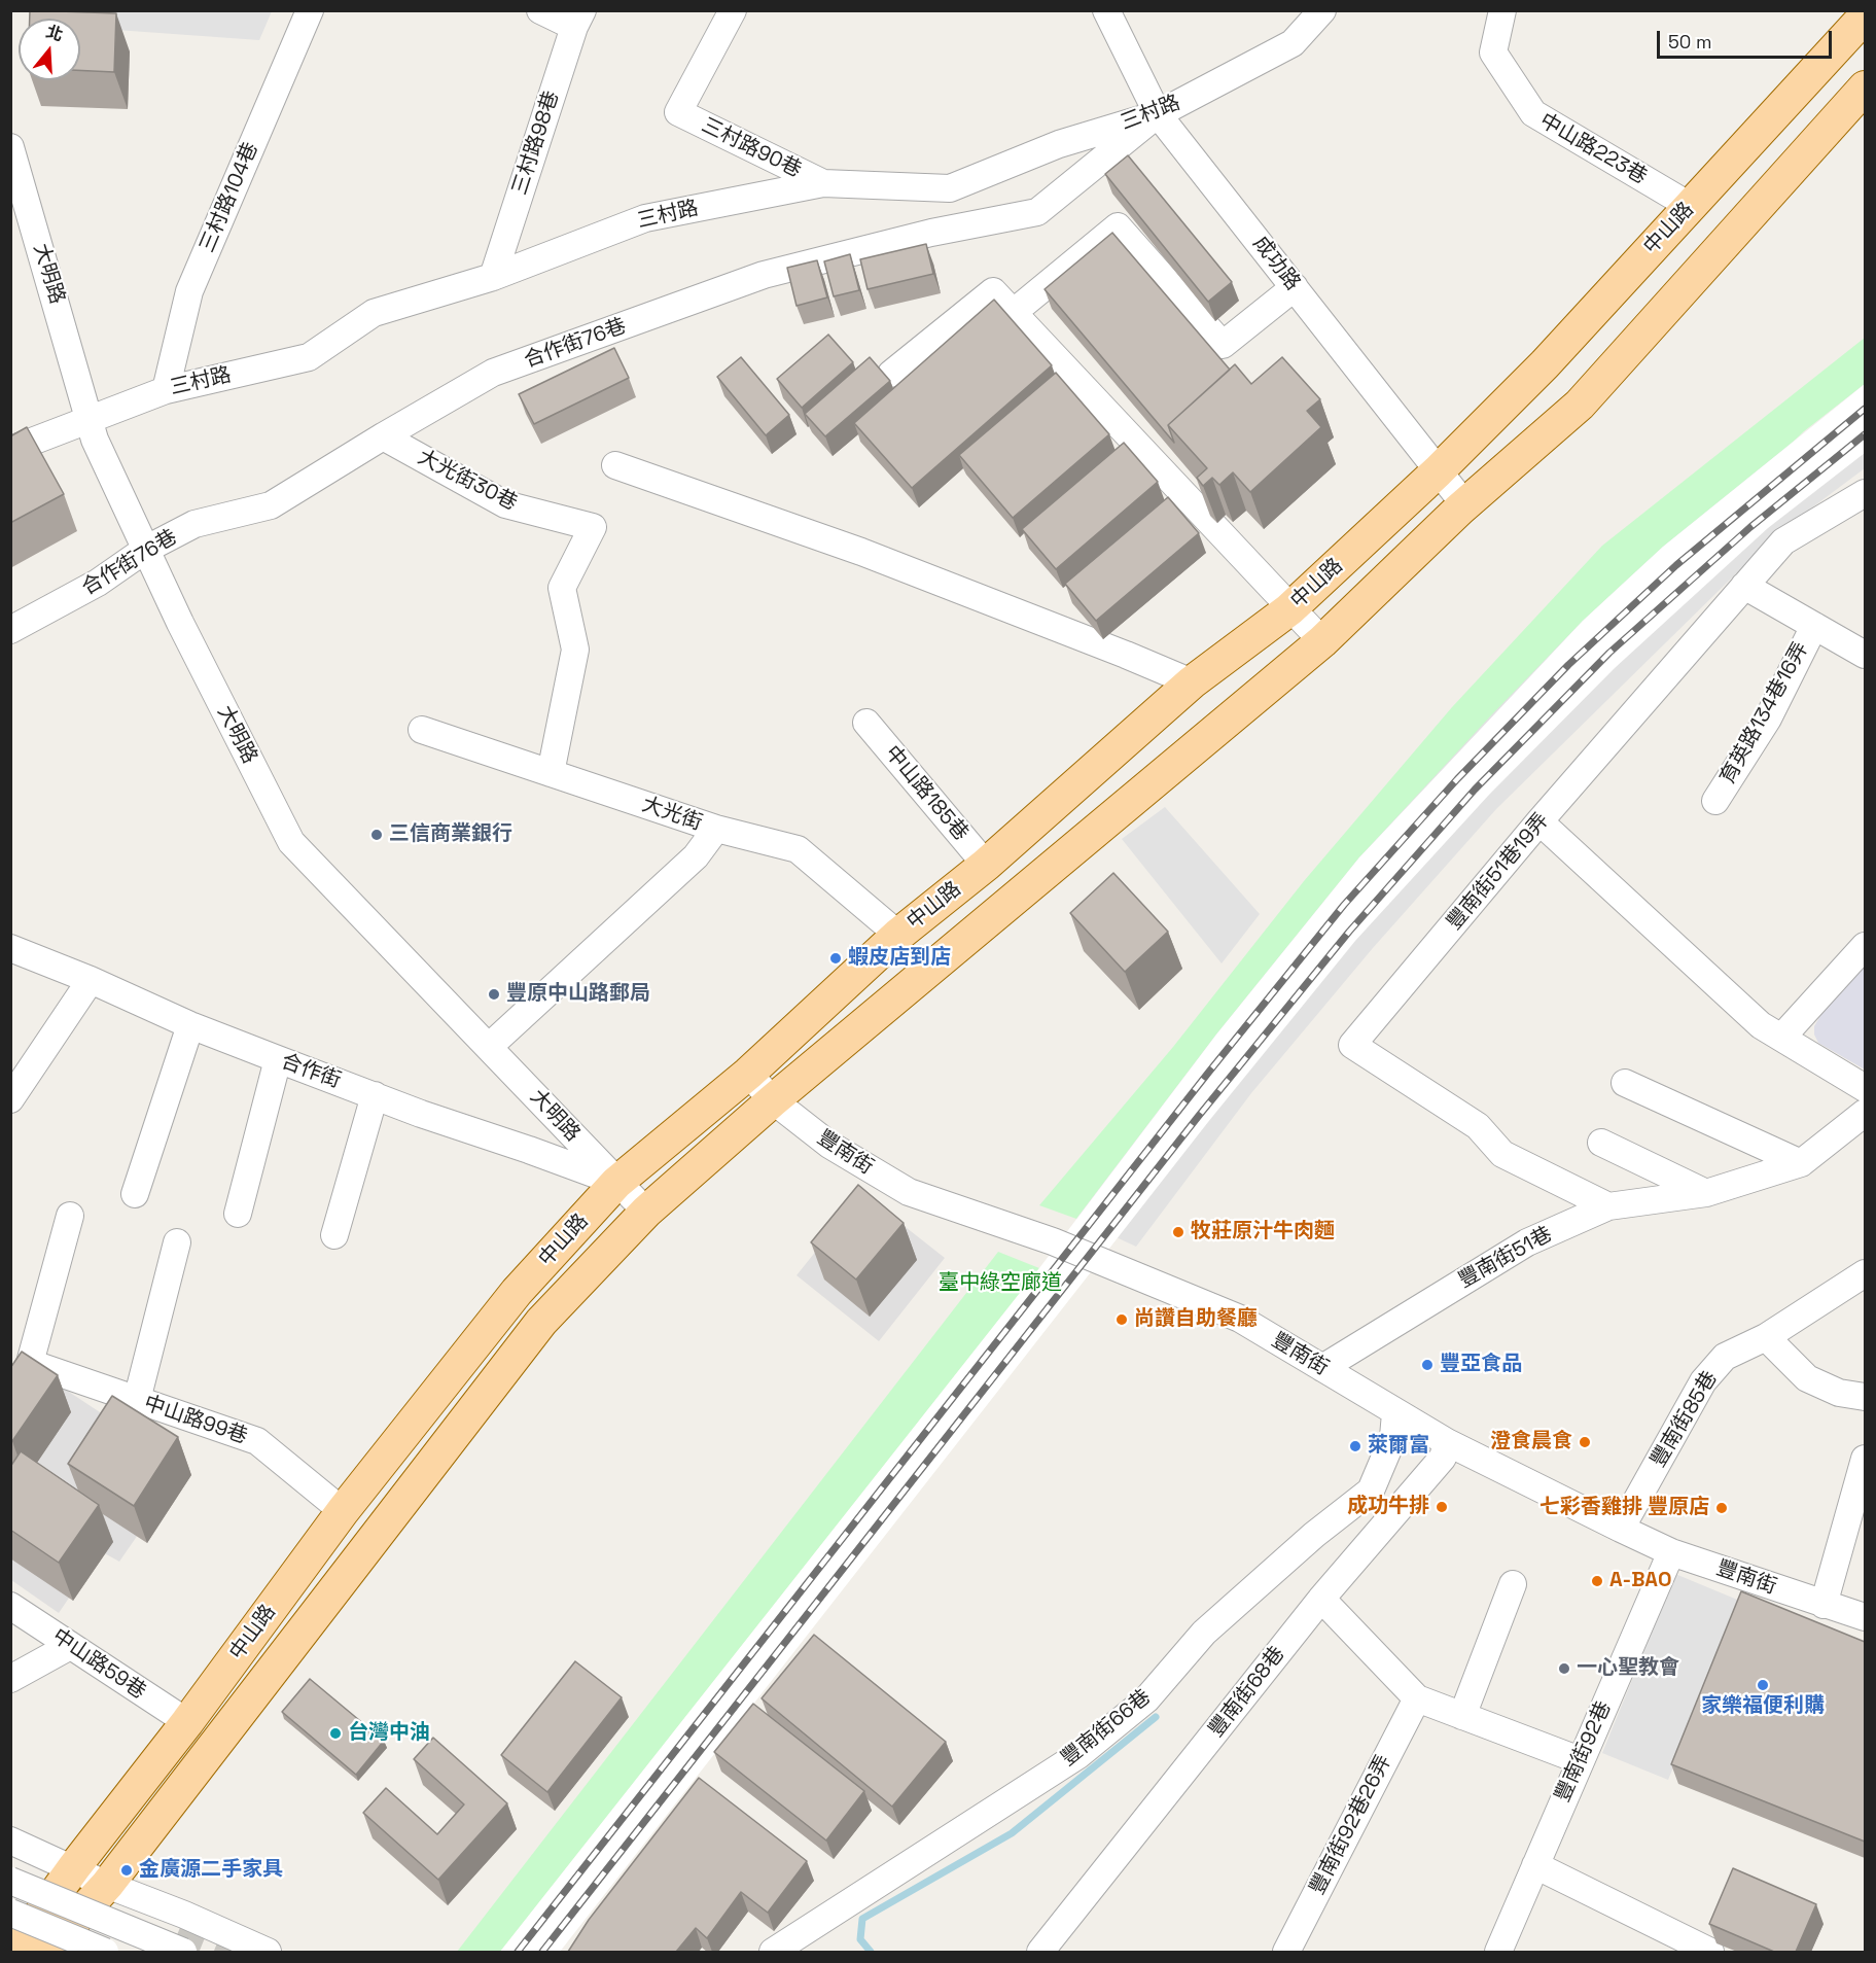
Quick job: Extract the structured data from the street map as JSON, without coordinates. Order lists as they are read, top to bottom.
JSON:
{
  "streets": {
    "main road": ["中山路"],
    "street": [
      "三村路",
      "三村路98巷",
      "三村路90巷",
      "中山路223巷",
      "三村路104巷",
      "成功路",
      "大明路",
      "合作街76巷",
      "大光街30巷",
      "育英路134巷16弄",
      "中山路185巷",
      "大光街",
      "豐南街51巷19弄",
      "合作街",
      "豐南街",
      "豐南街51巷",
      "豐南街85巷",
      "中山路99巷",
      "中山路59巷",
      "豐南街68巷",
      "豐南街66巷",
      "豐南街92巷",
      "豐南街92巷26弄"
    ]
  },
  "crossings": [
    ["三村路", "三村路98巷"],
    ["三村路", "三村路90巷"],
    ["三村路", "三村路104巷"],
    ["三村路", "成功路"],
    ["三村路", "大明路"],
    ["三村路", "合作街76巷"],
    ["中山路223巷", "中山路"],
    ["中山路", "成功路"],
    ["中山路", "大明路"],
    ["中山路", "中山路185巷"],
    ["中山路", "大光街"],
    ["中山路", "合作街"],
    ["中山路", "豐南街"],
    ["中山路", "中山路99巷"],
    ["中山路", "中山路59巷"],
    ["成功路", "合作街76巷"],
    ["大明路", "合作街76巷"],
    ["大明路", "合作街"],
    ["合作街76巷", "大光街30巷"],
    ["大光街30巷", "大光街"],
    ["育英路134巷16弄", "豐南街51巷19弄"],
    ["豐南街51巷19弄", "豐南街51巷"],
    ["豐南街", "豐南街51巷"],
    ["豐南街", "豐南街85巷"],
    ["豐南街", "豐南街68巷"],
    ["豐南街", "豐南街66巷"],
    ["豐南街", "豐南街92巷"]
  ],
  "parks": ["臺中綠空廊道"],
  "places": [
    "三信商業銀行",
    "蝦皮店到店",
    "豐原中山路郵局",
    "牧莊原汁牛肉麵",
    "尚讚自助餐廳",
    "豐亞食品",
    "澄食晨食",
    "萊爾富",
    "成功牛排",
    "七彩香雞排 豐原店",
    "A-BAO",
    "一心聖教會",
    "家樂福便利購",
    "台灣中油",
    "金廣源二手家具"
  ],
  "scale_bar": "50 m",
  "north": "top"
}
